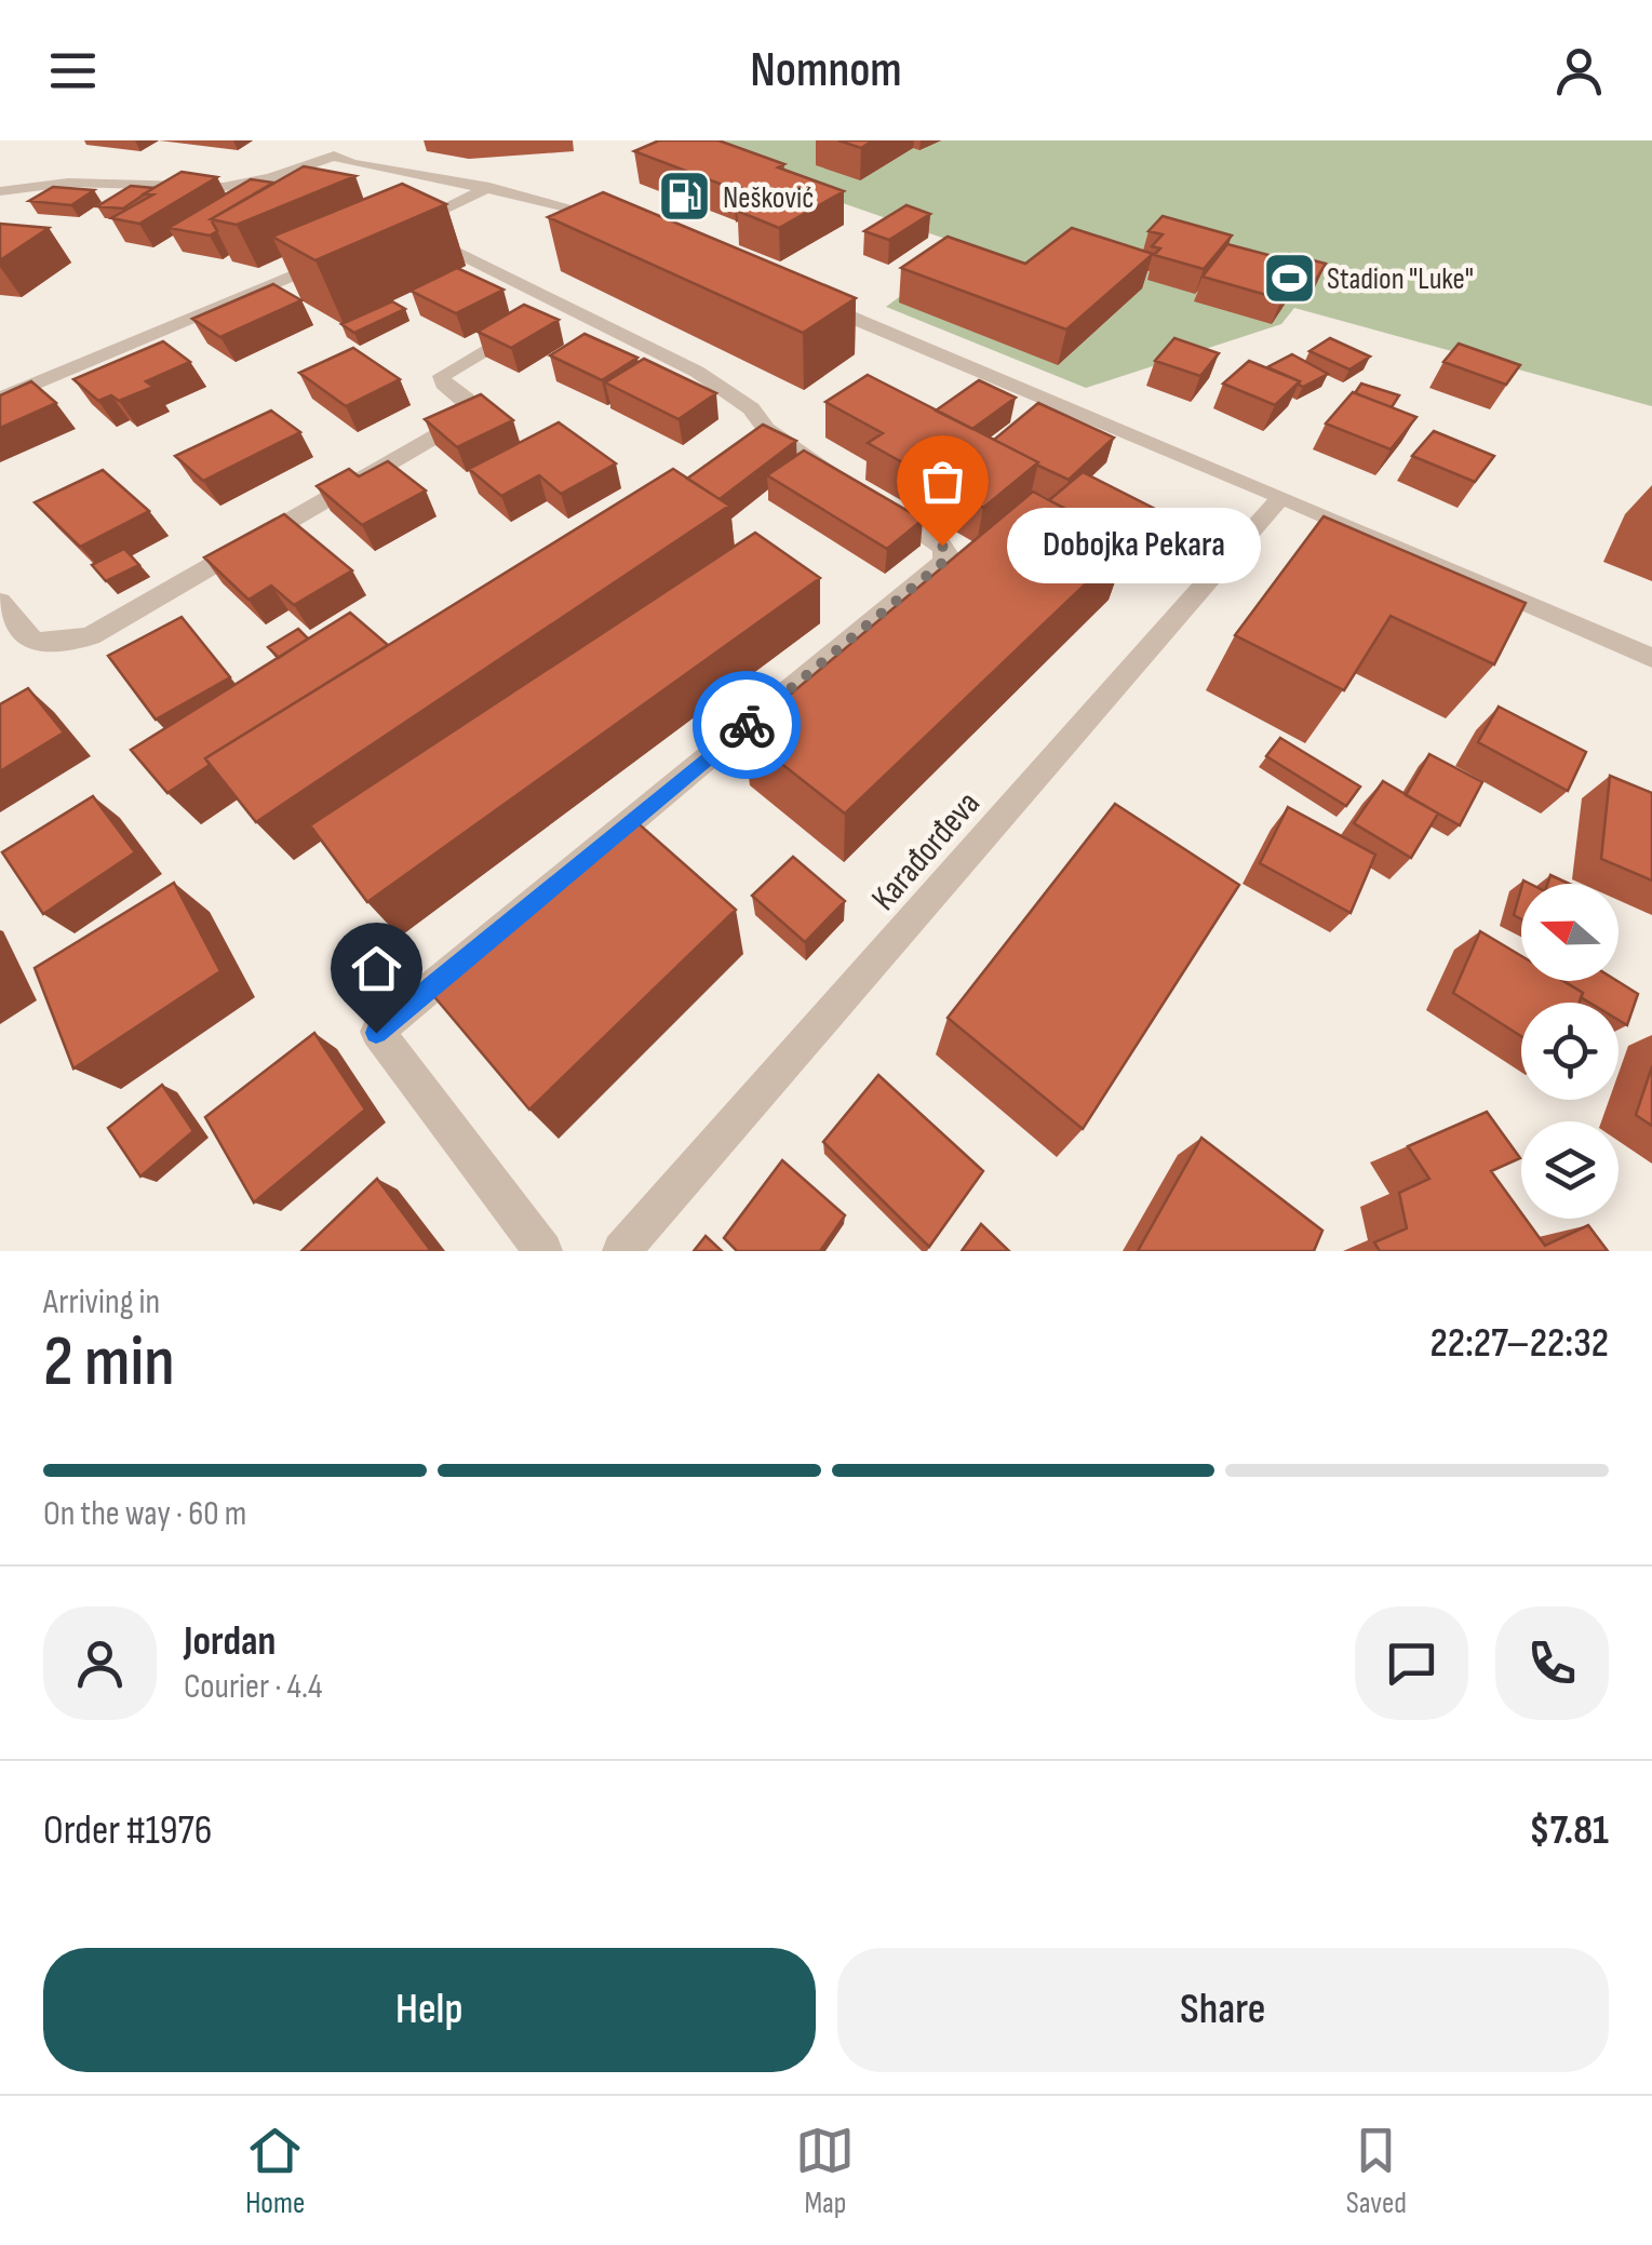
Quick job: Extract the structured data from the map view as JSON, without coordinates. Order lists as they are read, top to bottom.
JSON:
{
  "streets": {
    "street": ["Karađorđeva"]
  },
  "places": {
    "fuel station": ["Nešković"],
    "sports": ["Stadion \"Luke\""],
    "other": ["Dobojka Pekara"]
  },
  "north": "left",
  "page": {
    "header": "Nomnom",
    "bubble": "Dobojka Pekara",
    "heading": ["2 min", "Arriving in", "22:27–22:32"],
    "panel": [
      "Jordan",
      "Courier · 4.4",
      "Order #1976",
      "$7.81"
    ],
    "bar": "On the way · 60 m",
    "buttons": ["Help", "Share"],
    "tabs": ["Home", "Map", "Saved"]
  }
}
